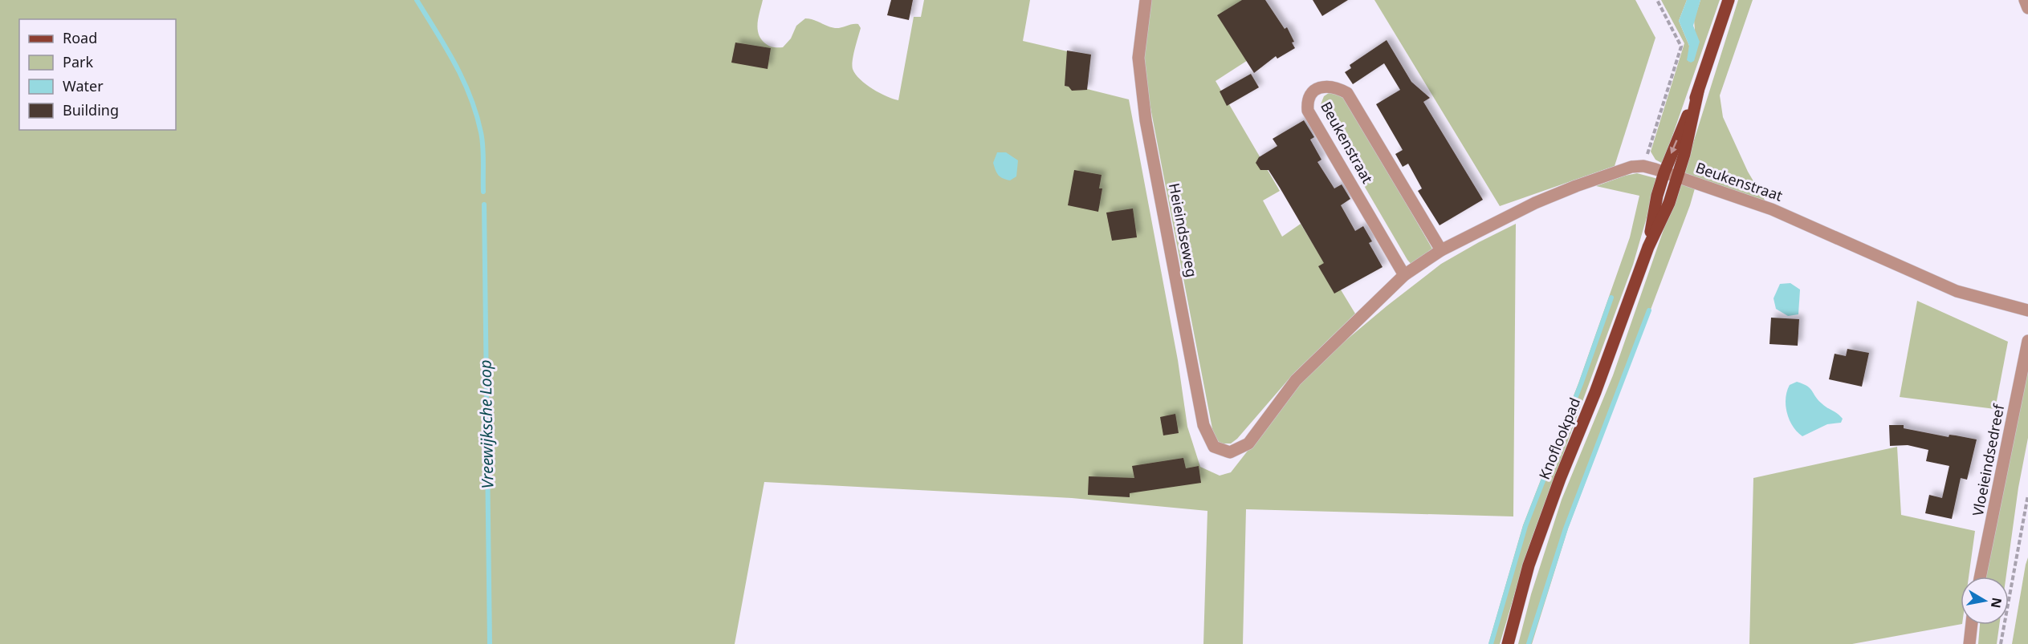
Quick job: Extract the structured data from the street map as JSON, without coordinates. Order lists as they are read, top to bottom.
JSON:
{
  "streets": {
    "main road": ["Knoflookpad"],
    "street": ["Beukenstraat", "Heieindseweg", "Vloeieindsedreef"]
  },
  "crossings": [
    ["Beukenstraat", "Heieindseweg"],
    ["Beukenstraat", "Knoflookpad"]
  ],
  "water": ["Vreewijksche Loop"],
  "legend": [
    "Road",
    "Park",
    "Water",
    "Building"
  ],
  "north": "right"
}
